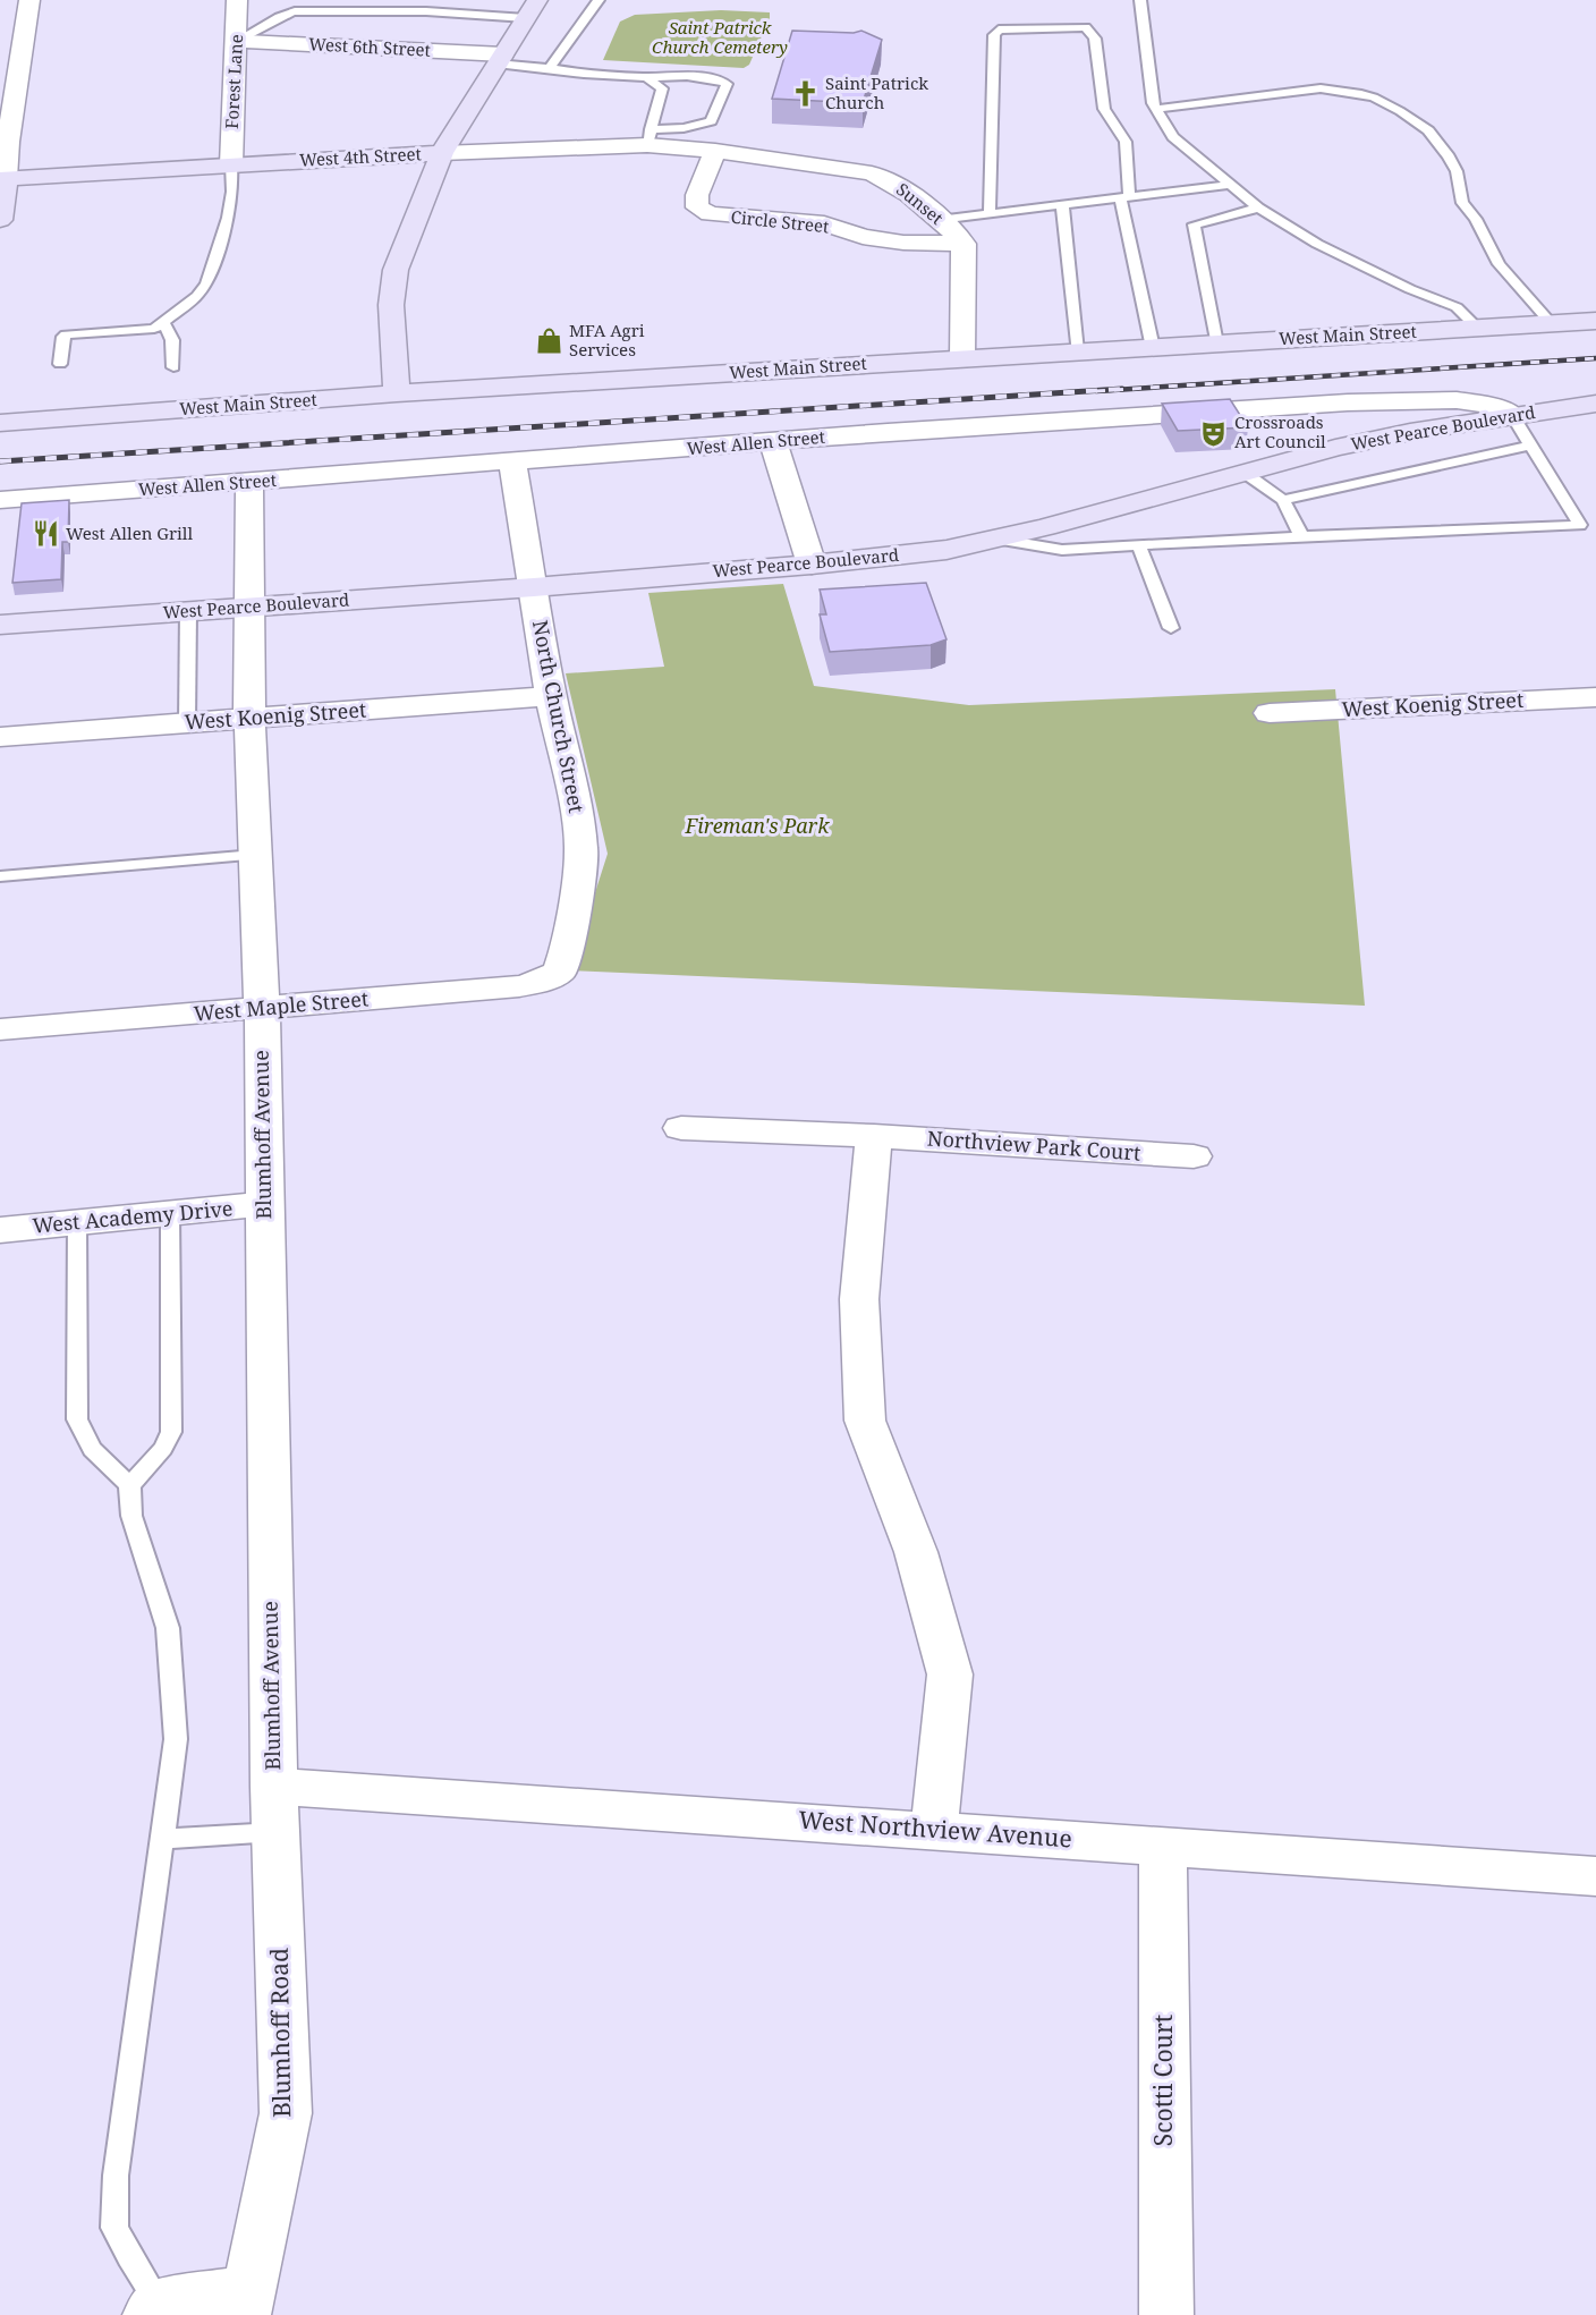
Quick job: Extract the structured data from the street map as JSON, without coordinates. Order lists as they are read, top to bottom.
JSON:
{
  "streets": {
    "street": [
      "West 6th Street",
      "Forest Lane",
      "West 4th Street",
      "Sunset",
      "Circle Street",
      "West Main Street",
      "West Pearce Boulevard",
      "West Allen Street",
      "West Koenig Street",
      "North Church Street",
      "West Maple Street",
      "Blumhoff Avenue",
      "Northview Park Court",
      "West Academy Drive",
      "West Northview Avenue",
      "Blumhoff Road",
      "Scotti Court"
    ]
  },
  "crossings": [
    ["West 6th Street", "Forest Lane"],
    ["Forest Lane", "West 4th Street"],
    ["West 4th Street", "Sunset"],
    ["West 4th Street", "Circle Street"],
    ["Sunset", "Circle Street"],
    ["West Pearce Boulevard", "West Allen Street"],
    ["West Pearce Boulevard", "North Church Street"],
    ["West Pearce Boulevard", "Blumhoff Avenue"],
    ["West Allen Street", "North Church Street"],
    ["West Allen Street", "Blumhoff Avenue"],
    ["West Koenig Street", "North Church Street"],
    ["West Koenig Street", "Blumhoff Avenue"],
    ["North Church Street", "West Maple Street"],
    ["West Maple Street", "Blumhoff Avenue"],
    ["Blumhoff Avenue", "West Academy Drive"],
    ["Blumhoff Avenue", "West Northview Avenue"],
    ["Blumhoff Avenue", "Blumhoff Road"],
    ["West Northview Avenue", "Blumhoff Road"],
    ["West Northview Avenue", "Scotti Court"]
  ],
  "parks": ["Saint Patrick Church Cemetery", "Fireman's Park"],
  "places": {
    "church": ["Saint Patrick Church"],
    "shop": ["MFA Agri Services"],
    "theatre": ["Crossroads Art Council"],
    "restaurant": ["West Allen Grill"]
  }
}
